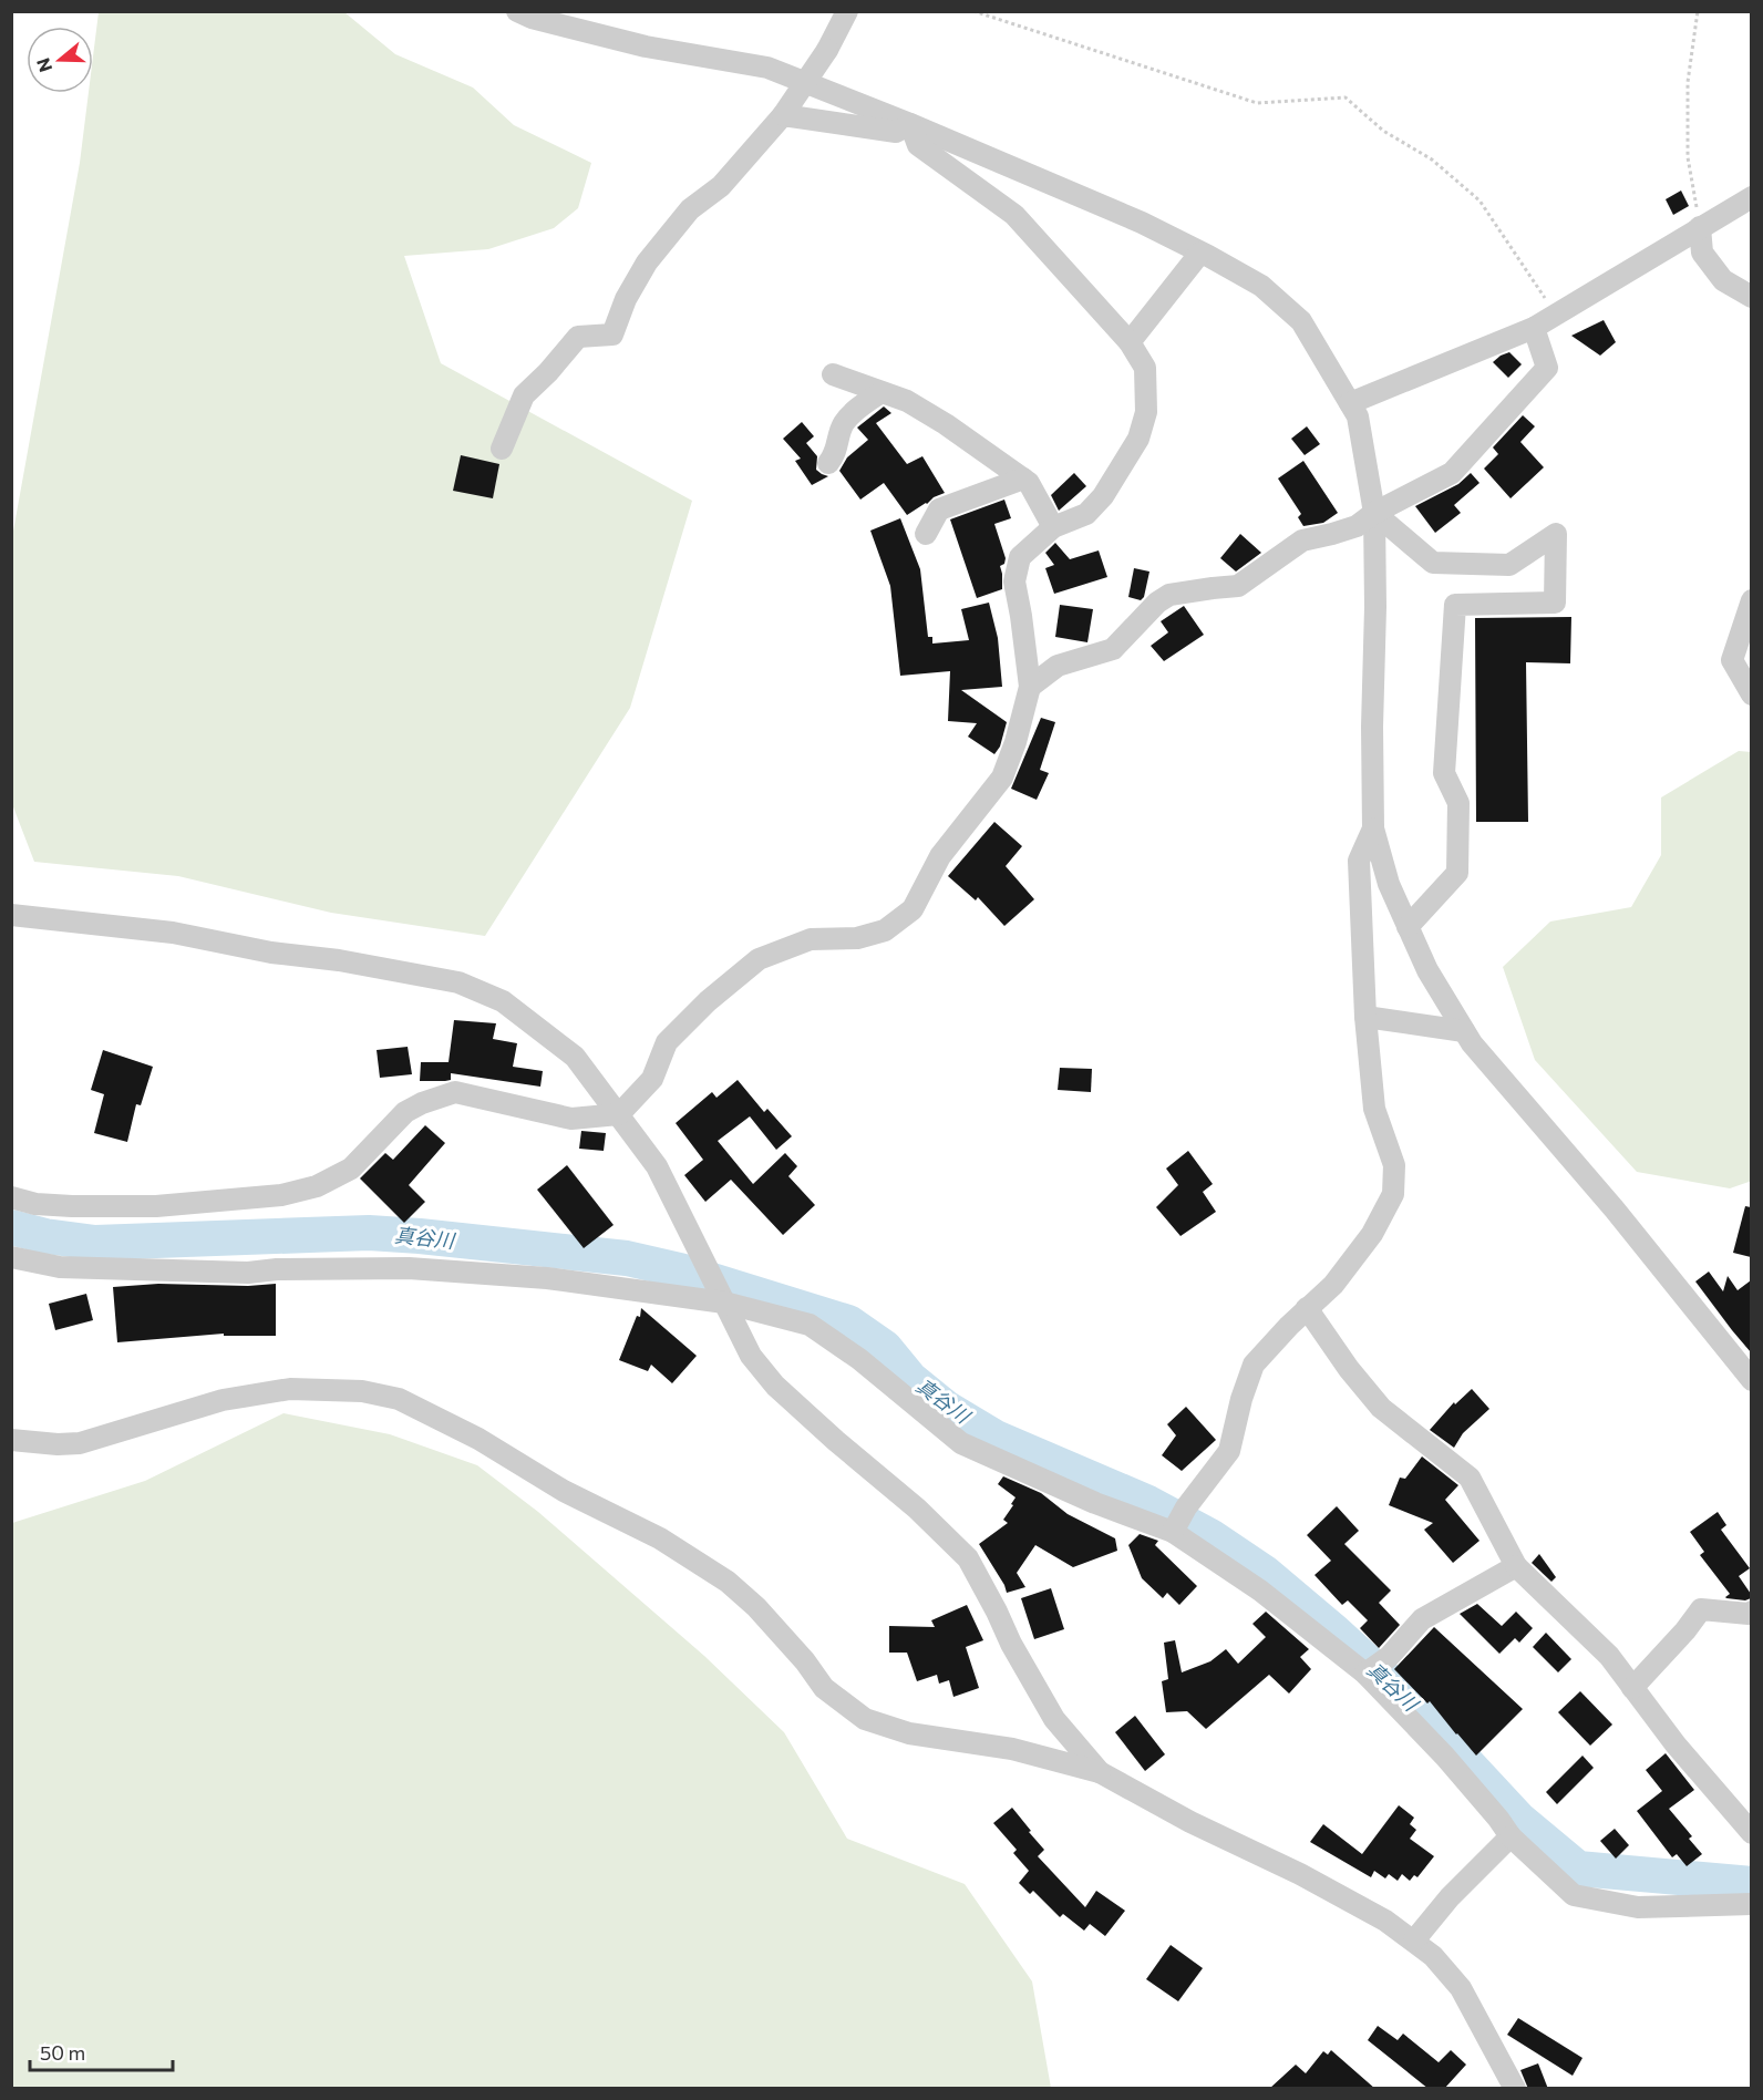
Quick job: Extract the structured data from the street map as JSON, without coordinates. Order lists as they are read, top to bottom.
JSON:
{
  "water": ["真谷川"],
  "scale_bar": "50 m",
  "north": "left"
}
